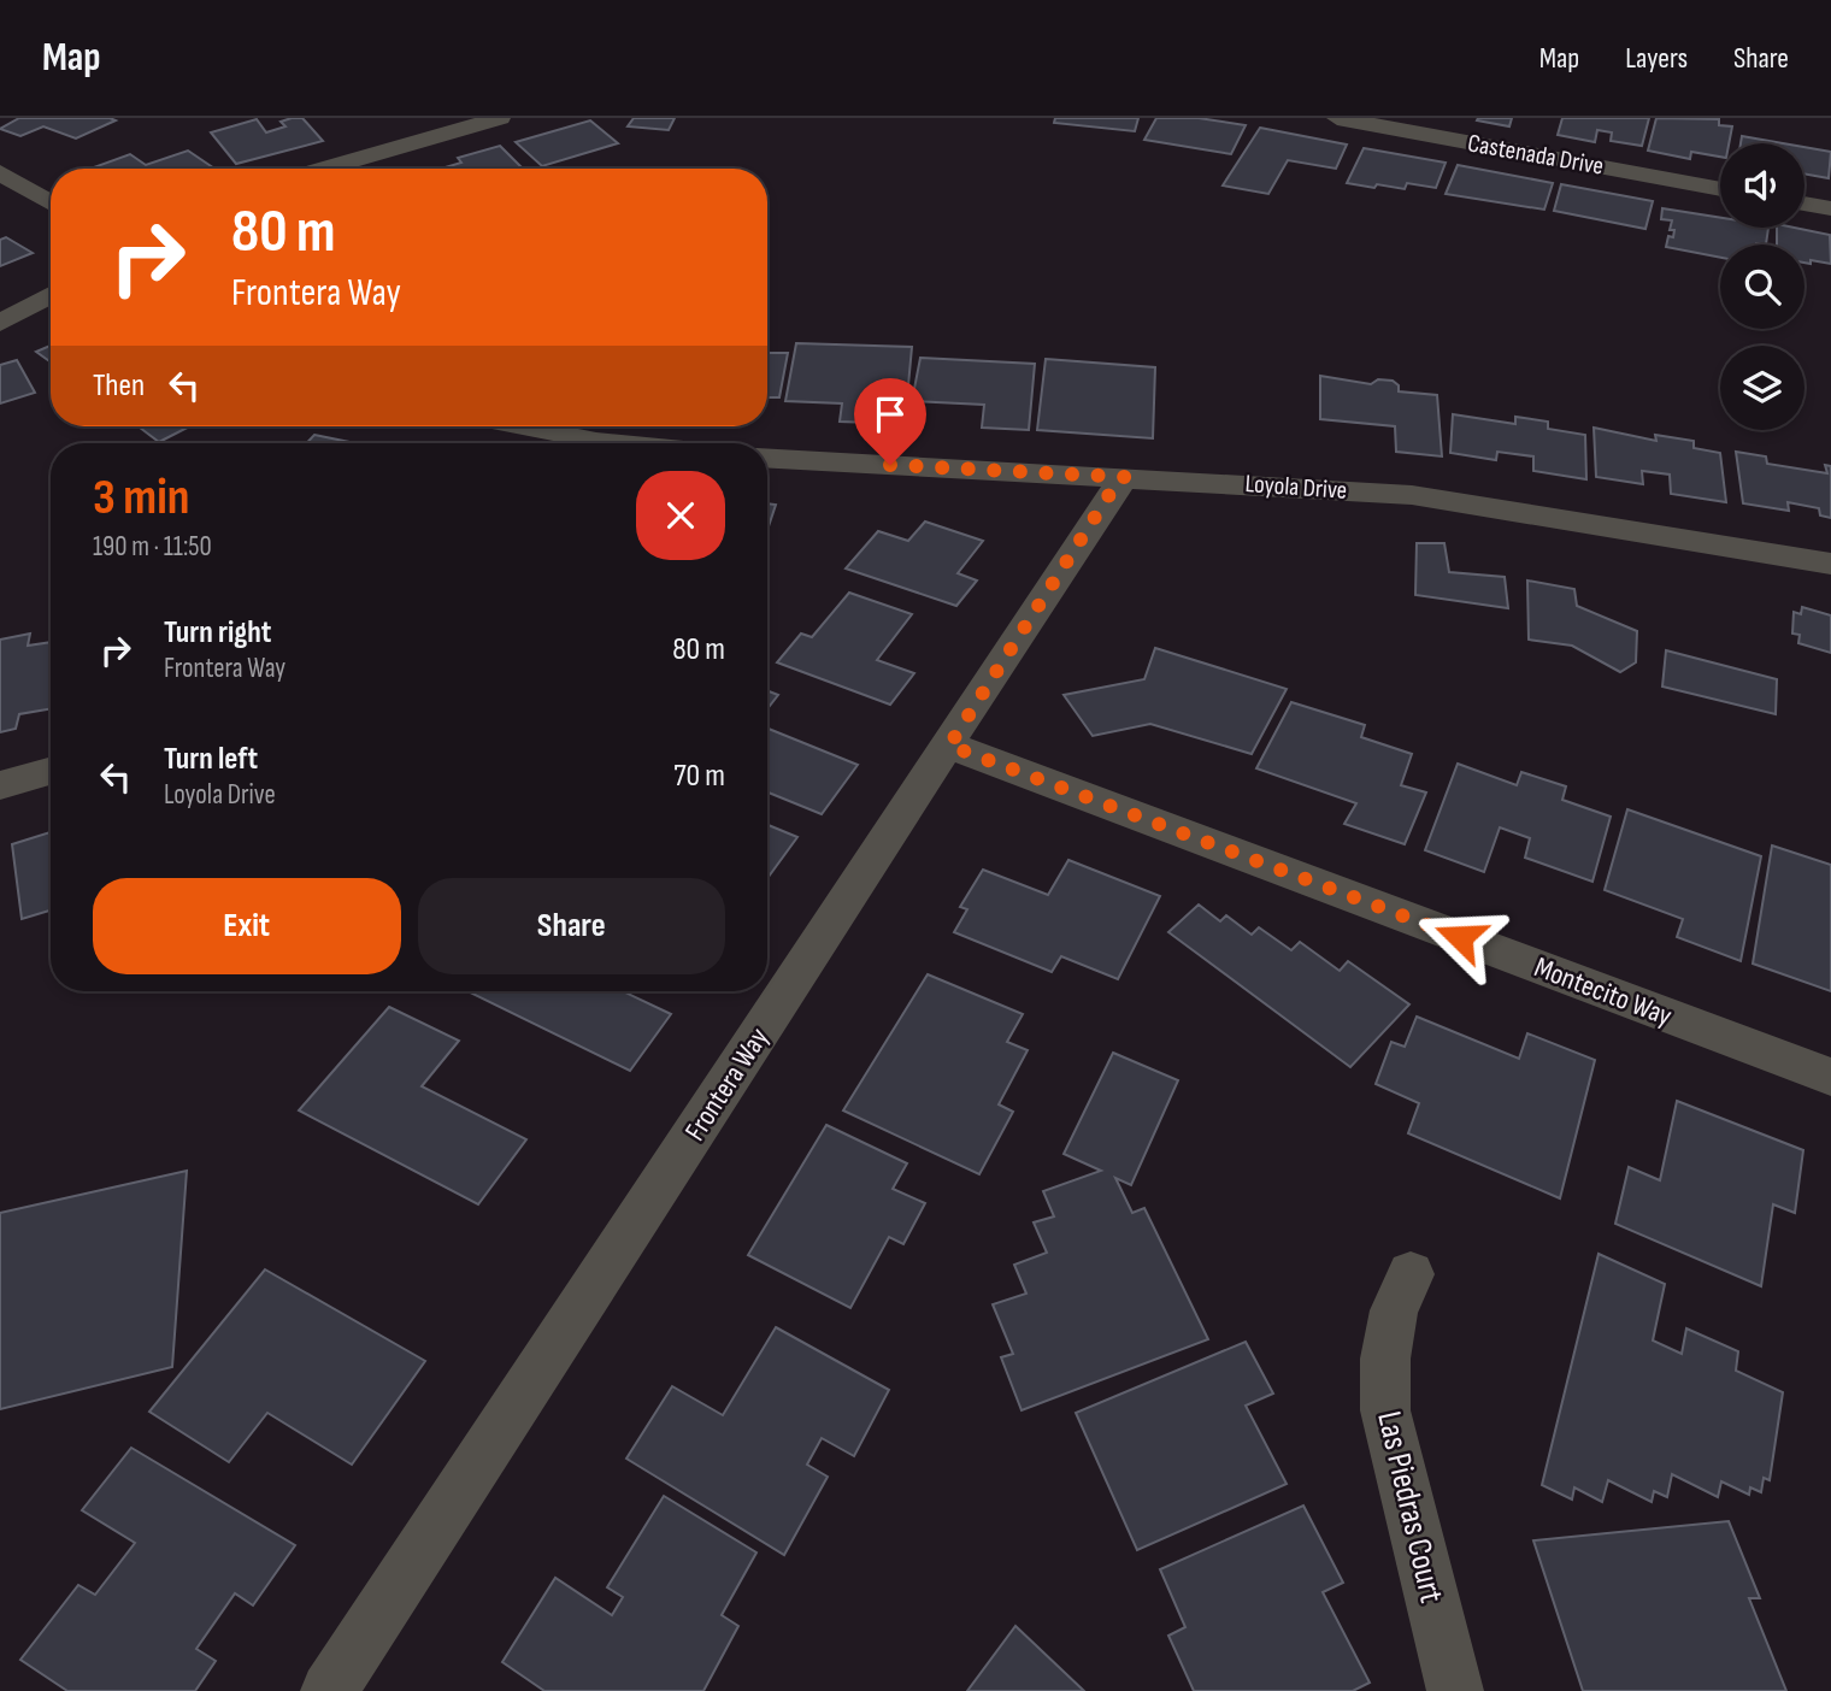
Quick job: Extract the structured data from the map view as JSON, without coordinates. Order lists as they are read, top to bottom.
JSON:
{
  "streets": {
    "street": [
      "Castenada Drive",
      "Loyola Drive",
      "Montecito Way",
      "Frontera Way",
      "Las Piedras Court"
    ]
  },
  "crossings": [
    ["Loyola Drive", "Frontera Way"],
    ["Montecito Way", "Frontera Way"]
  ],
  "page": {
    "header": "Map",
    "nav": ["Map", "Layers", "Share"],
    "turn": ["80 m", "Frontera Way"],
    "then": "Then",
    "heading": ["3 min", "190 m · 11:50"],
    "list": [
      {
        "name": "Turn right",
        "note": "Frontera Way",
        "value": "80 m"
      },
      {
        "name": "Turn left",
        "note": "Loyola Drive",
        "value": "70 m"
      }
    ],
    "buttons": ["Exit", "Share"]
  }
}
